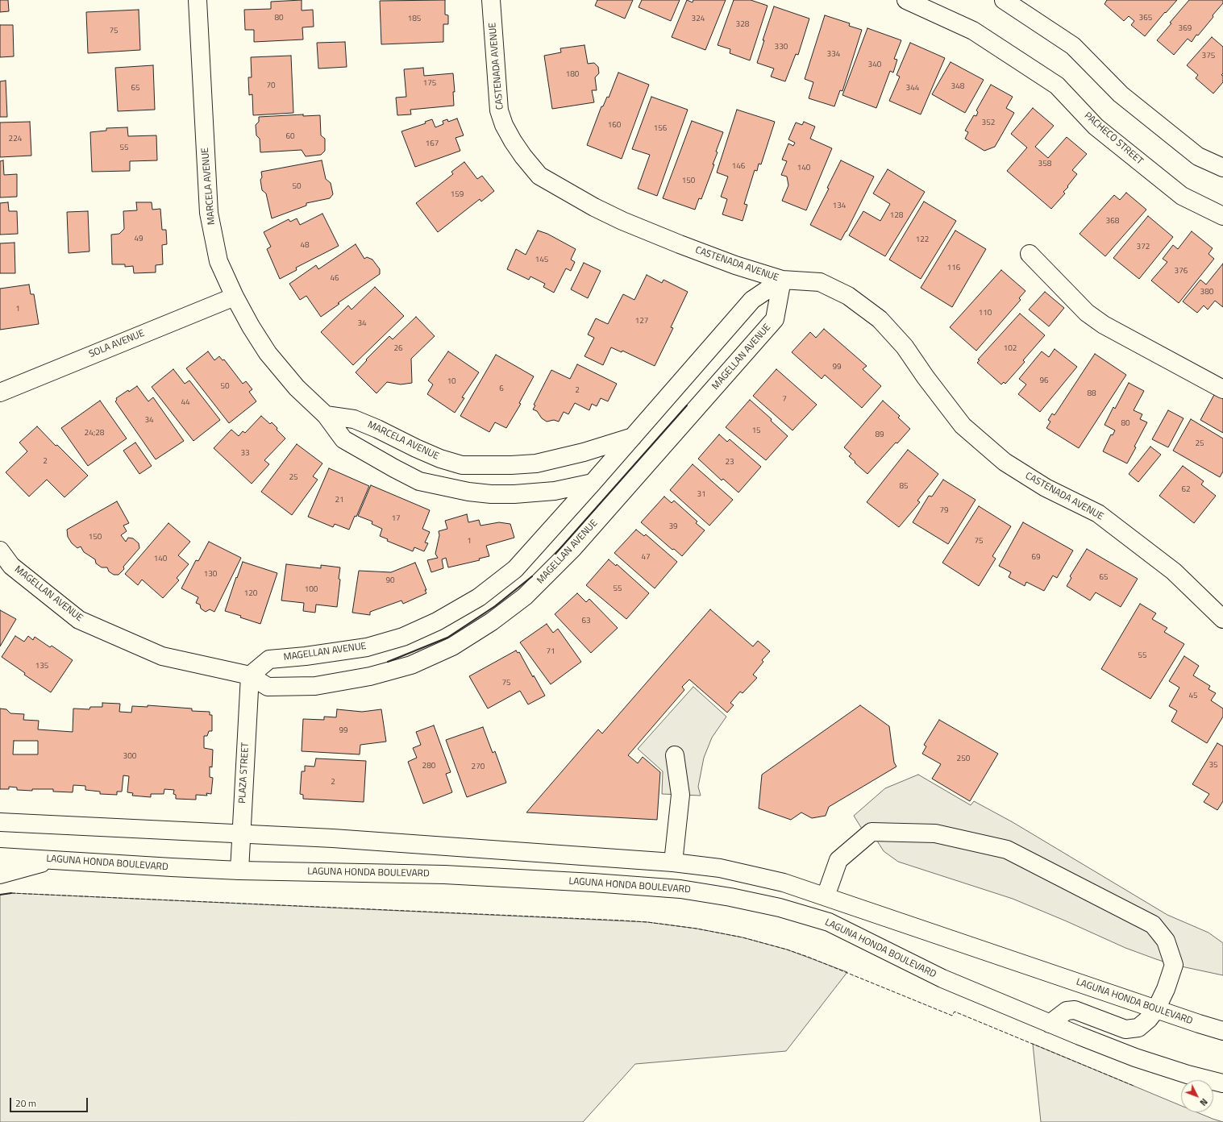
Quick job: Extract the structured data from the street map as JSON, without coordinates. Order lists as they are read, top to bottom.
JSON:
{
  "streets": {
    "street": [
      "CASTENADA AVENUE",
      "PACHECO STREET",
      "MARCELA AVENUE",
      "SOLA AVENUE",
      "MAGELLAN AVENUE",
      "PLAZA STREET",
      "LAGUNA HONDA BOULEVARD"
    ]
  },
  "crossings": [
    ["CASTENADA AVENUE", "MAGELLAN AVENUE"],
    ["MARCELA AVENUE", "SOLA AVENUE"],
    ["MARCELA AVENUE", "MAGELLAN AVENUE"],
    ["MAGELLAN AVENUE", "PLAZA STREET"],
    ["PLAZA STREET", "LAGUNA HONDA BOULEVARD"]
  ],
  "house_numbers": [
    "80",
    "365",
    "185",
    "324",
    "328",
    "369",
    "75",
    "330",
    "334",
    "375",
    "340",
    "180",
    "175",
    "70",
    "348",
    "65",
    "344",
    "352",
    "160",
    "156",
    "60",
    "224",
    "167",
    "55",
    "358",
    "146",
    "140",
    "150",
    "50",
    "159",
    "134",
    "128",
    "368",
    "49",
    "122",
    "48",
    "372",
    "145",
    "116",
    "376",
    "46",
    "380",
    "1",
    "110",
    "127",
    "34",
    "26",
    "102",
    "99",
    "96",
    "10",
    "50",
    "6",
    "2",
    "88",
    "7",
    "44",
    "34",
    "80",
    "15",
    "24;28",
    "89",
    "25",
    "33",
    "2",
    "23",
    "25",
    "85",
    "62",
    "31",
    "21",
    "79",
    "17",
    "39",
    "150",
    "1",
    "75",
    "47",
    "69",
    "140",
    "130",
    "65",
    "90",
    "55",
    "100",
    "120",
    "63",
    "71",
    "55",
    "135",
    "75",
    "45",
    "99",
    "300",
    "250",
    "35",
    "280",
    "270",
    "2"
  ],
  "scale_bar": "20 m",
  "north": "bottom right"
}
